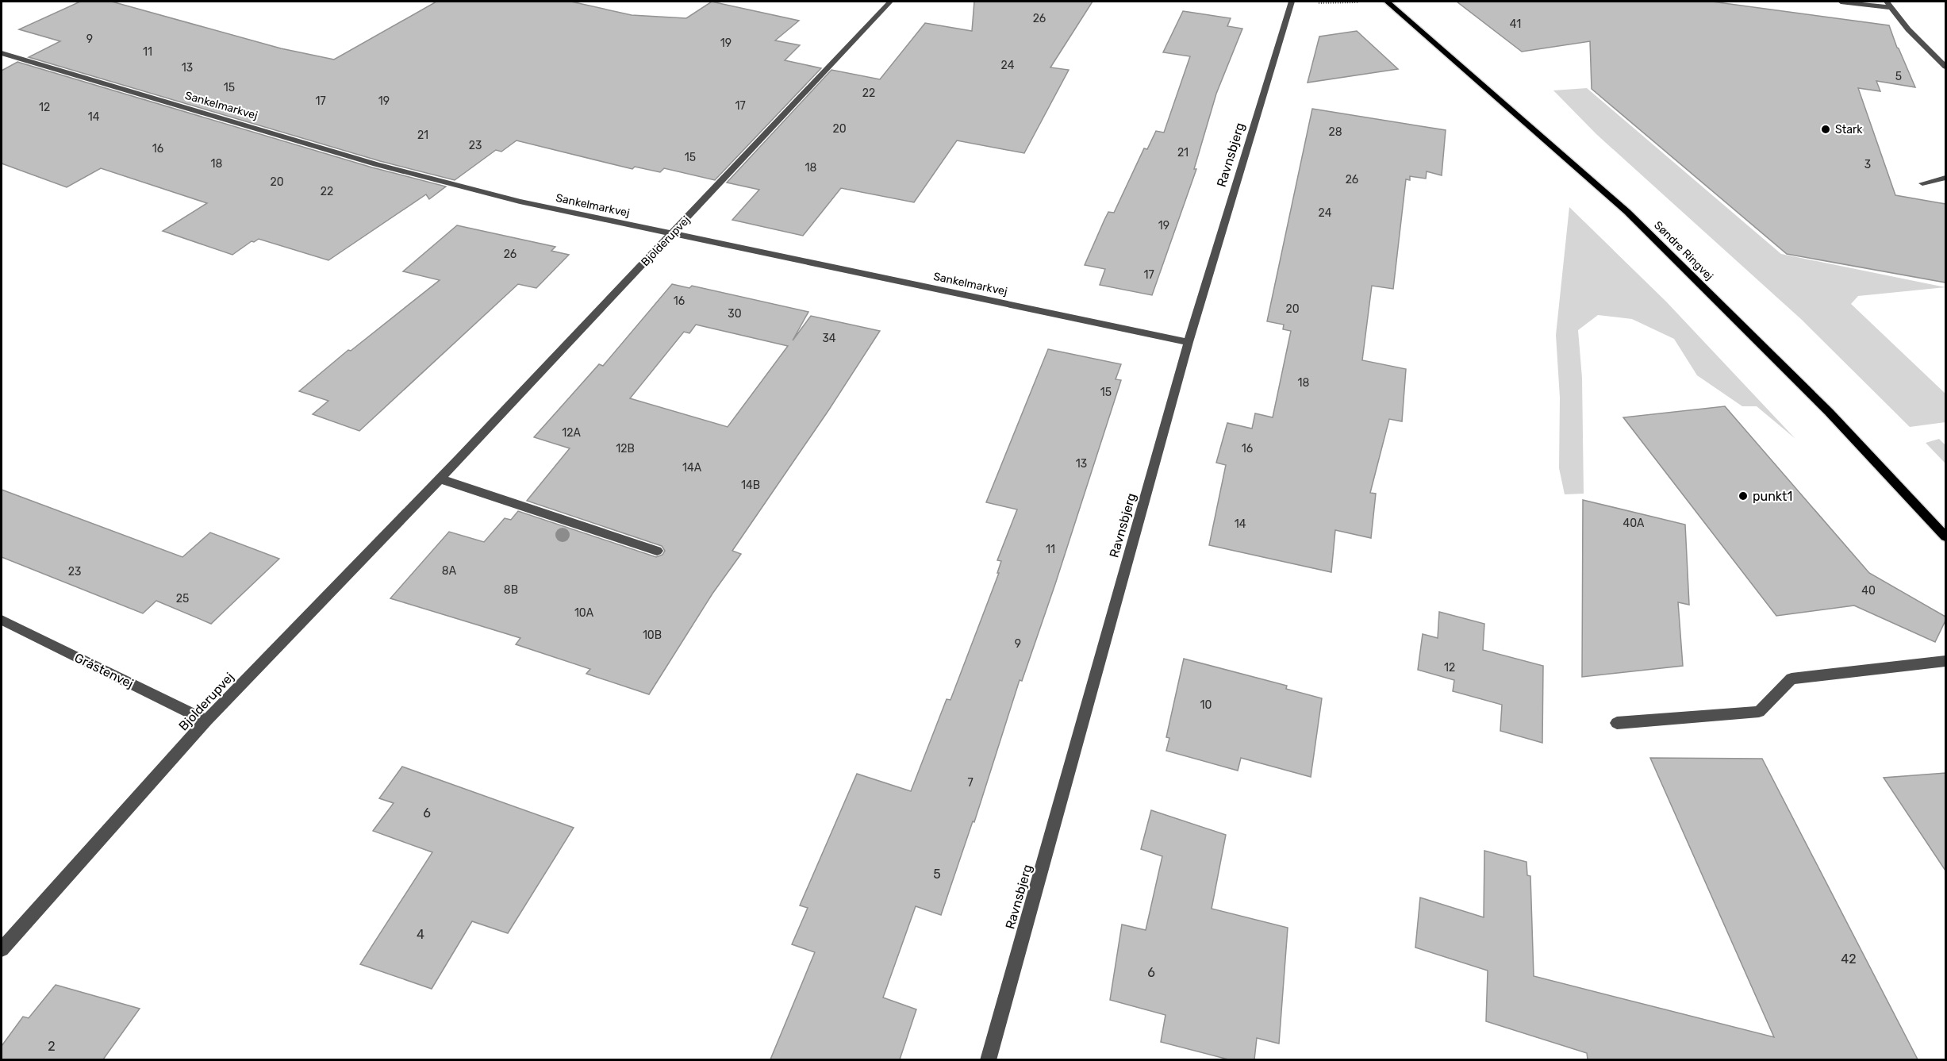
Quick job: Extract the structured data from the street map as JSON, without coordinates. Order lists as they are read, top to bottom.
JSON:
{
  "streets": {
    "main road": ["Søndre Ringvej"],
    "street": [
      "Sankelmarkvej",
      "Ravnsbjerg",
      "Bjolderupvej",
      "Gråstenvej"
    ]
  },
  "crossings": [
    ["Sankelmarkvej", "Ravnsbjerg"],
    ["Sankelmarkvej", "Bjolderupvej"],
    ["Bjolderupvej", "Gråstenvej"]
  ],
  "places": ["Stark", "punkt1"],
  "house_numbers": [
    "26",
    "41",
    "9",
    "19",
    "11",
    "24",
    "13",
    "5",
    "15",
    "22",
    "17",
    "19",
    "17",
    "12",
    "14",
    "20",
    "28",
    "21",
    "23",
    "16",
    "21",
    "15",
    "18",
    "3",
    "18",
    "26",
    "20",
    "22",
    "24",
    "19",
    "26",
    "17",
    "16",
    "20",
    "30",
    "34",
    "18",
    "15",
    "12A",
    "12B",
    "16",
    "13",
    "14A",
    "14B",
    "40A",
    "14",
    "11",
    "8A",
    "23",
    "8B",
    "40",
    "25",
    "10A",
    "10B",
    "9",
    "12",
    "10",
    "7",
    "6",
    "5",
    "4",
    "42",
    "6",
    "2"
  ]
}
